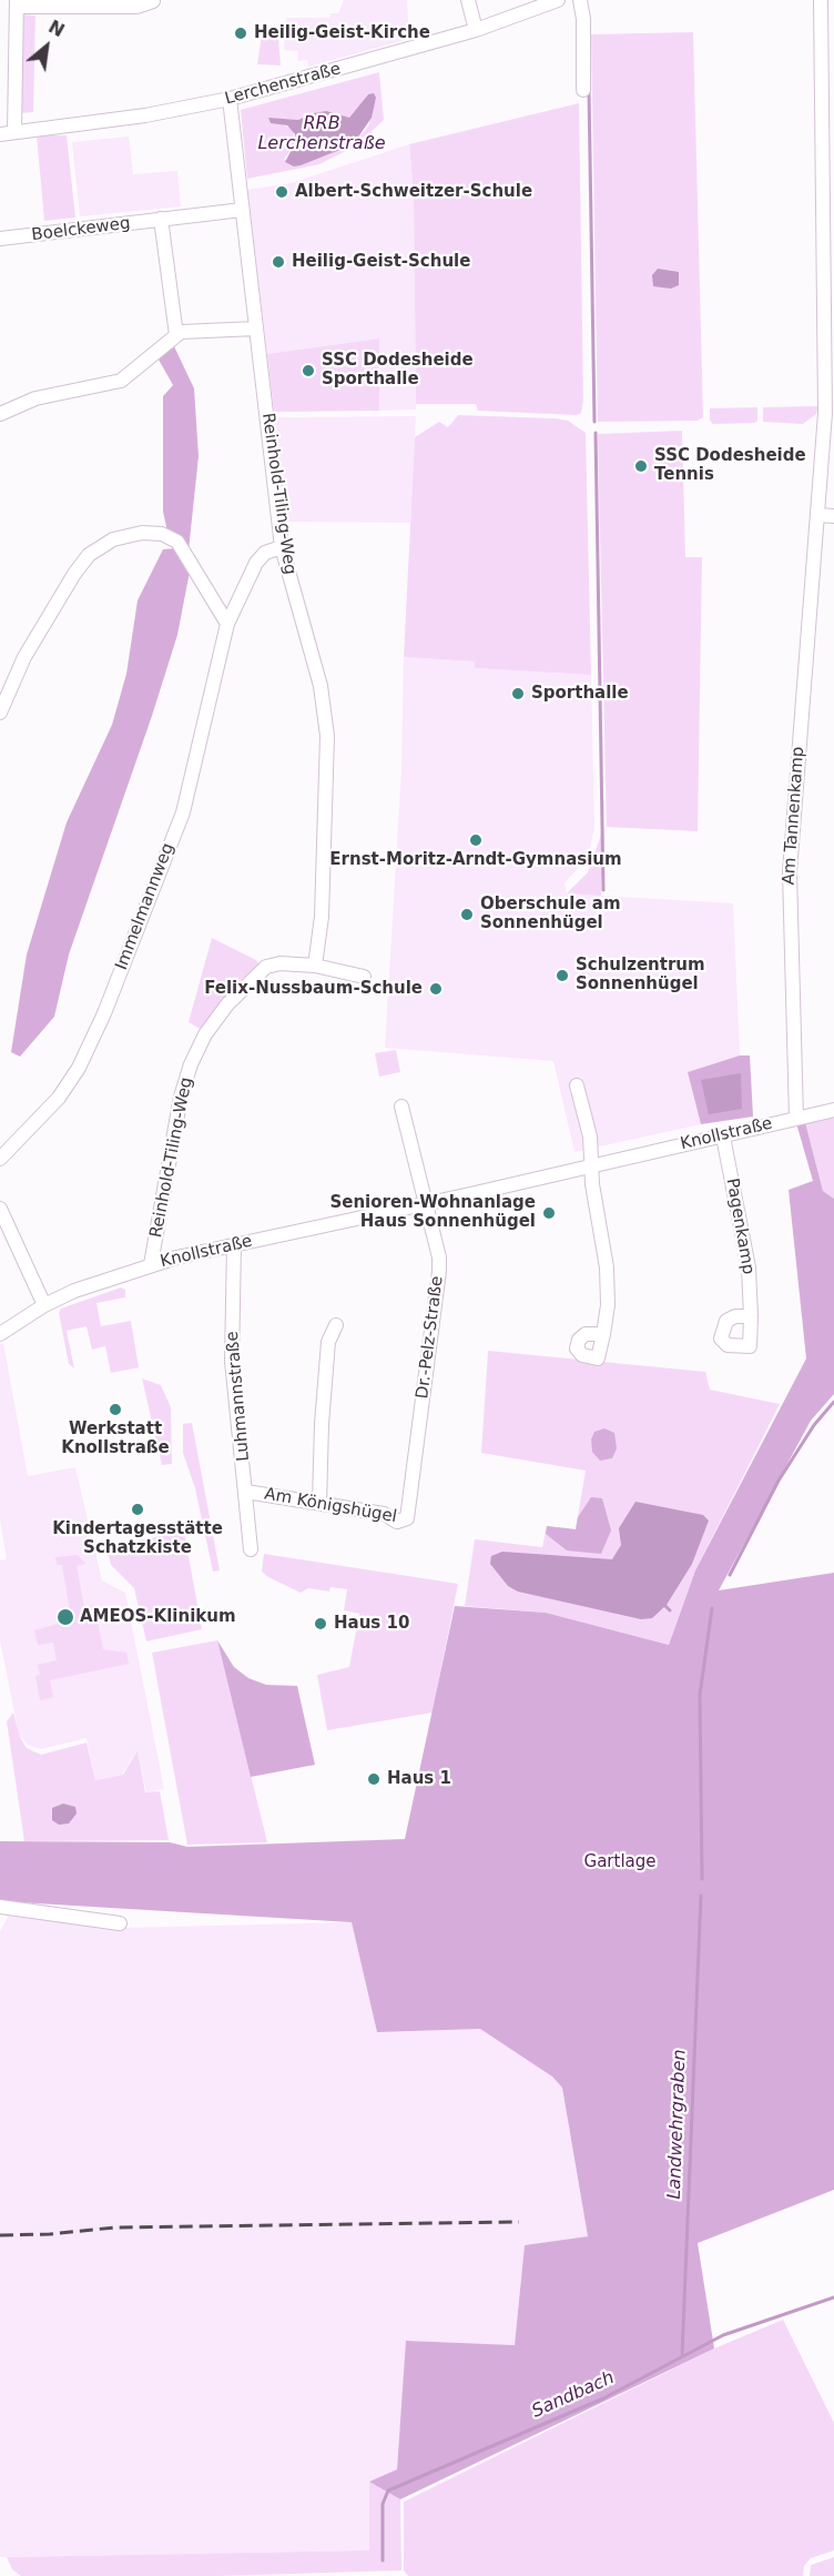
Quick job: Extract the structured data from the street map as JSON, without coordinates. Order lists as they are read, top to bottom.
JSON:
{
  "streets": {
    "street": [
      "Lerchenstraße",
      "Boelckeweg",
      "Reinhold-Tiling-Weg",
      "Am Tannenkamp",
      "Immelmannweg",
      "Knollstraße",
      "Pagenkamp",
      "Dr.-Pelz-Straße",
      "Luhmannstraße",
      "Am Königshügel"
    ]
  },
  "crossings": [
    ["Lerchenstraße", "Reinhold-Tiling-Weg"],
    ["Boelckeweg", "Reinhold-Tiling-Weg"],
    ["Reinhold-Tiling-Weg", "Immelmannweg"],
    ["Reinhold-Tiling-Weg", "Knollstraße"],
    ["Am Tannenkamp", "Knollstraße"],
    ["Knollstraße", "Pagenkamp"],
    ["Knollstraße", "Dr.-Pelz-Straße"],
    ["Knollstraße", "Luhmannstraße"],
    ["Dr.-Pelz-Straße", "Am Königshügel"],
    ["Luhmannstraße", "Am Königshügel"]
  ],
  "water": ["RRB Lerchenstraße", "Landwehrgraben", "Sandbach"],
  "parks": ["Gartlage"],
  "places": [
    "Heilig-Geist-Kirche",
    "Albert-Schweitzer-Schule",
    "Heilig-Geist-Schule",
    "SSC Dodesheide Sporthalle",
    "SSC Dodesheide Tennis",
    "Sporthalle",
    "Ernst-Moritz-Arndt-Gymnasium",
    "Oberschule am Sonnenhügel",
    "Schulzentrum Sonnenhügel",
    "Felix-Nussbaum-Schule",
    "Senioren-Wohnanlage Haus Sonnenhügel",
    "Werkstatt Knollstraße",
    "Kindertagesstätte Schatzkiste",
    "AMEOS-Klinikum",
    "Haus 10",
    "Haus 1"
  ],
  "north": "top right"
}
